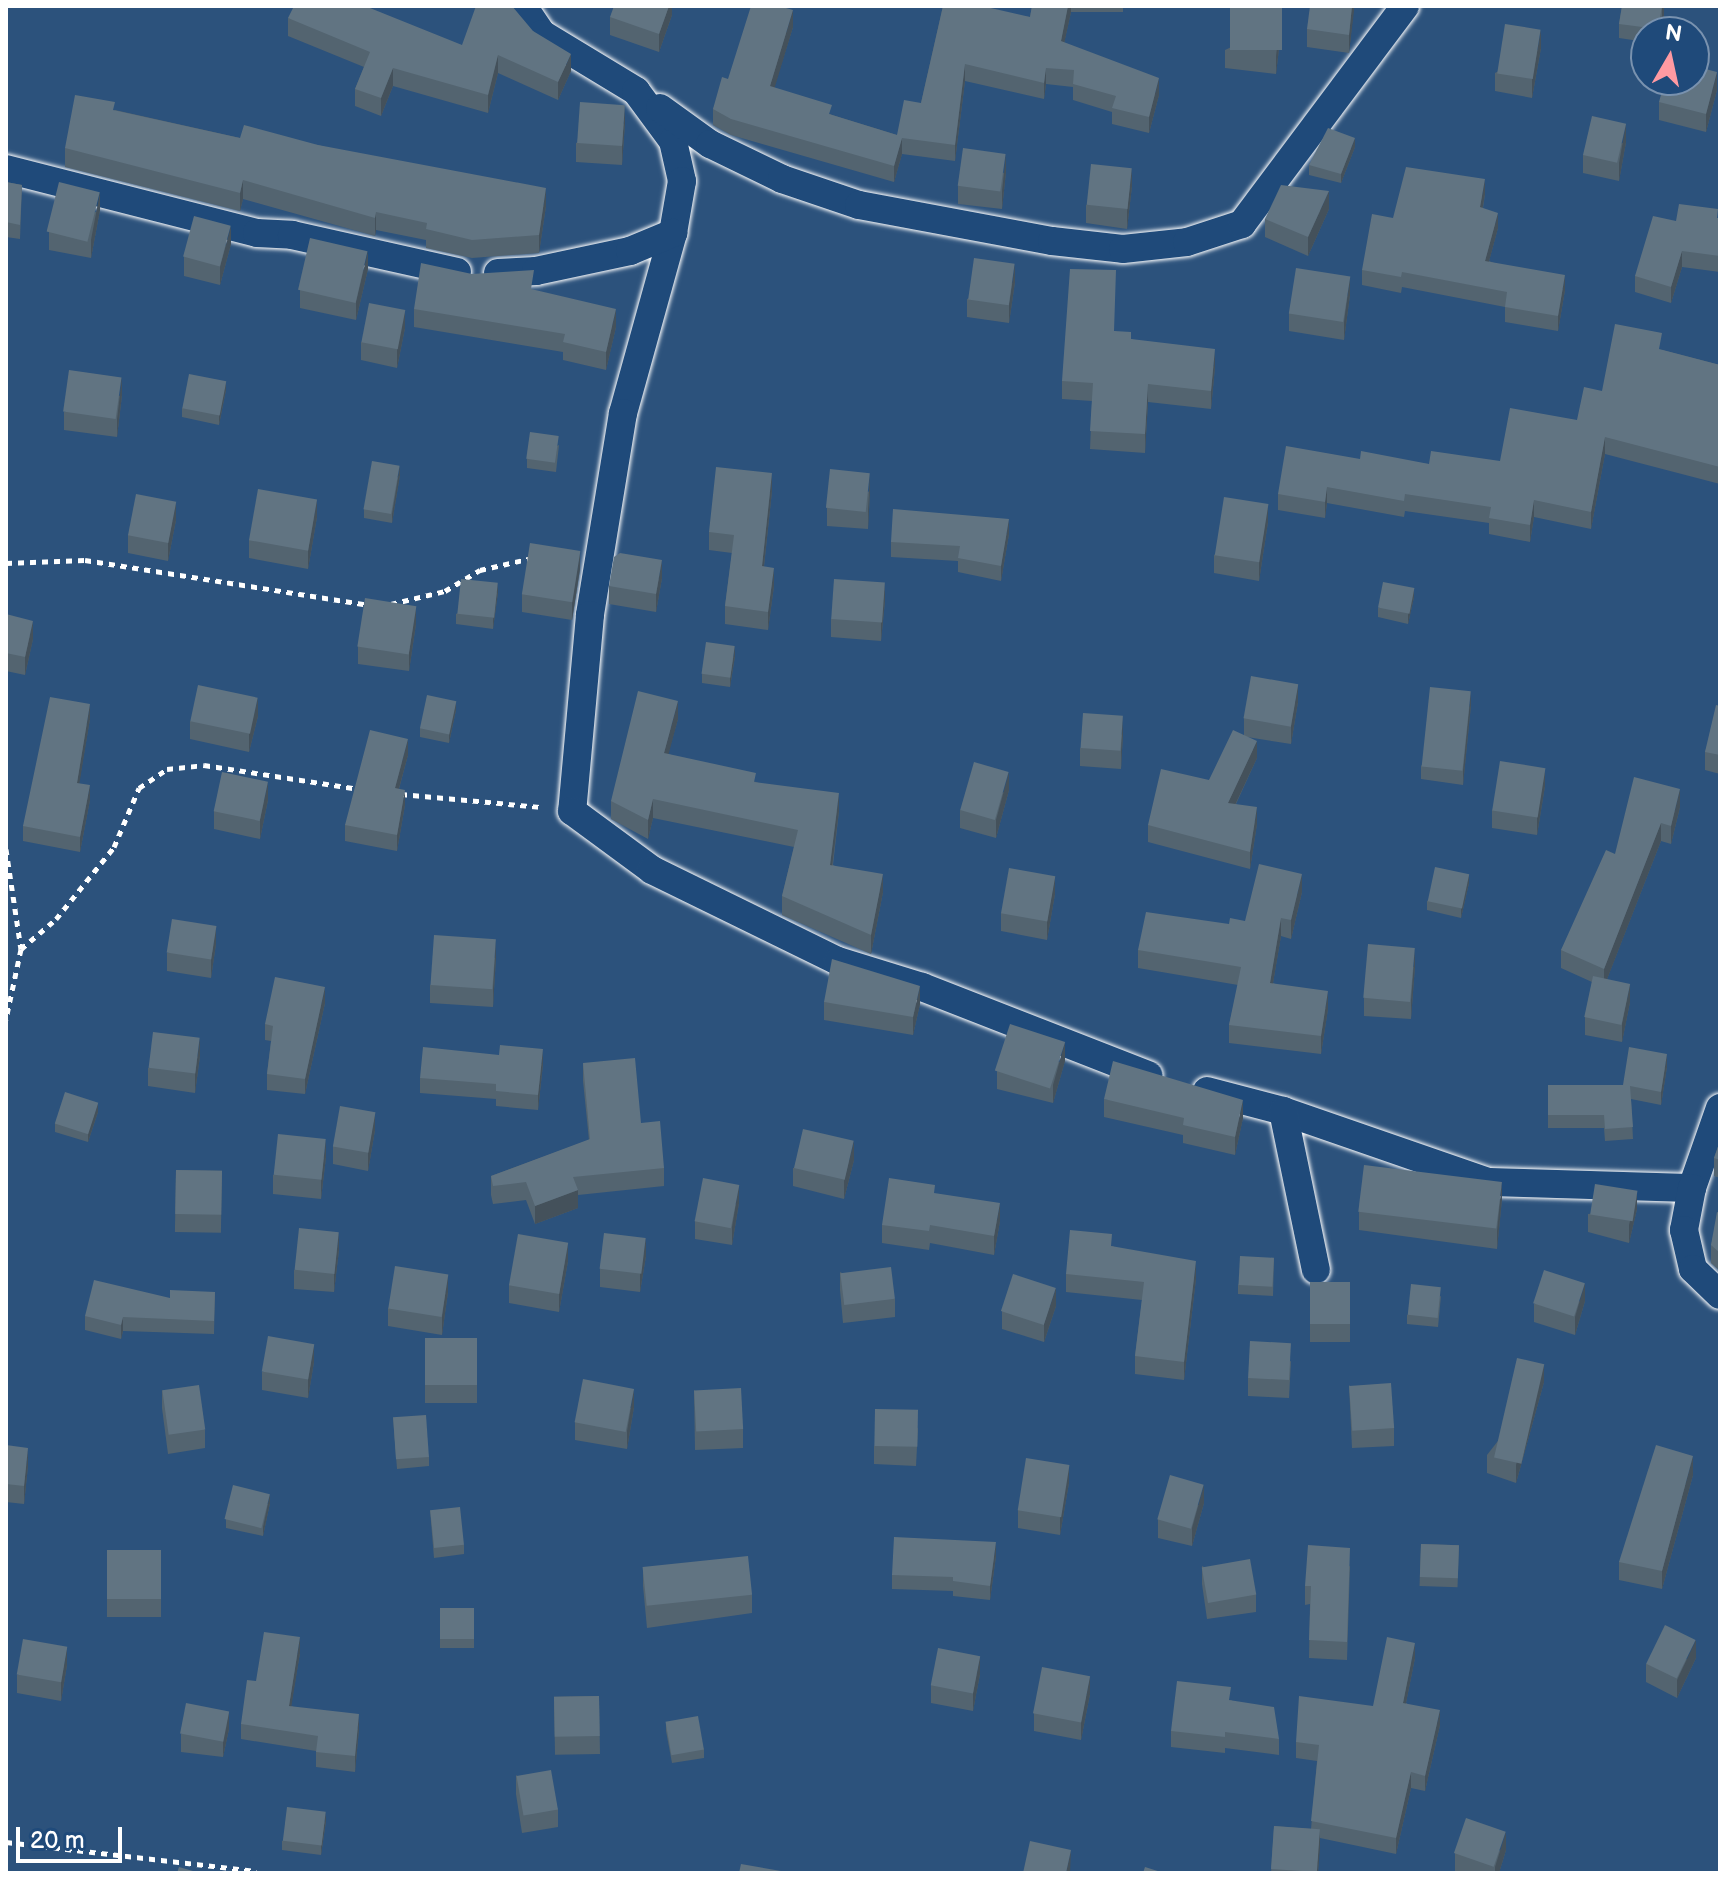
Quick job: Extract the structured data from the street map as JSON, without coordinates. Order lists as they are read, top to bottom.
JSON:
{
  "scale_bar": "20 m",
  "north": "top"
}
